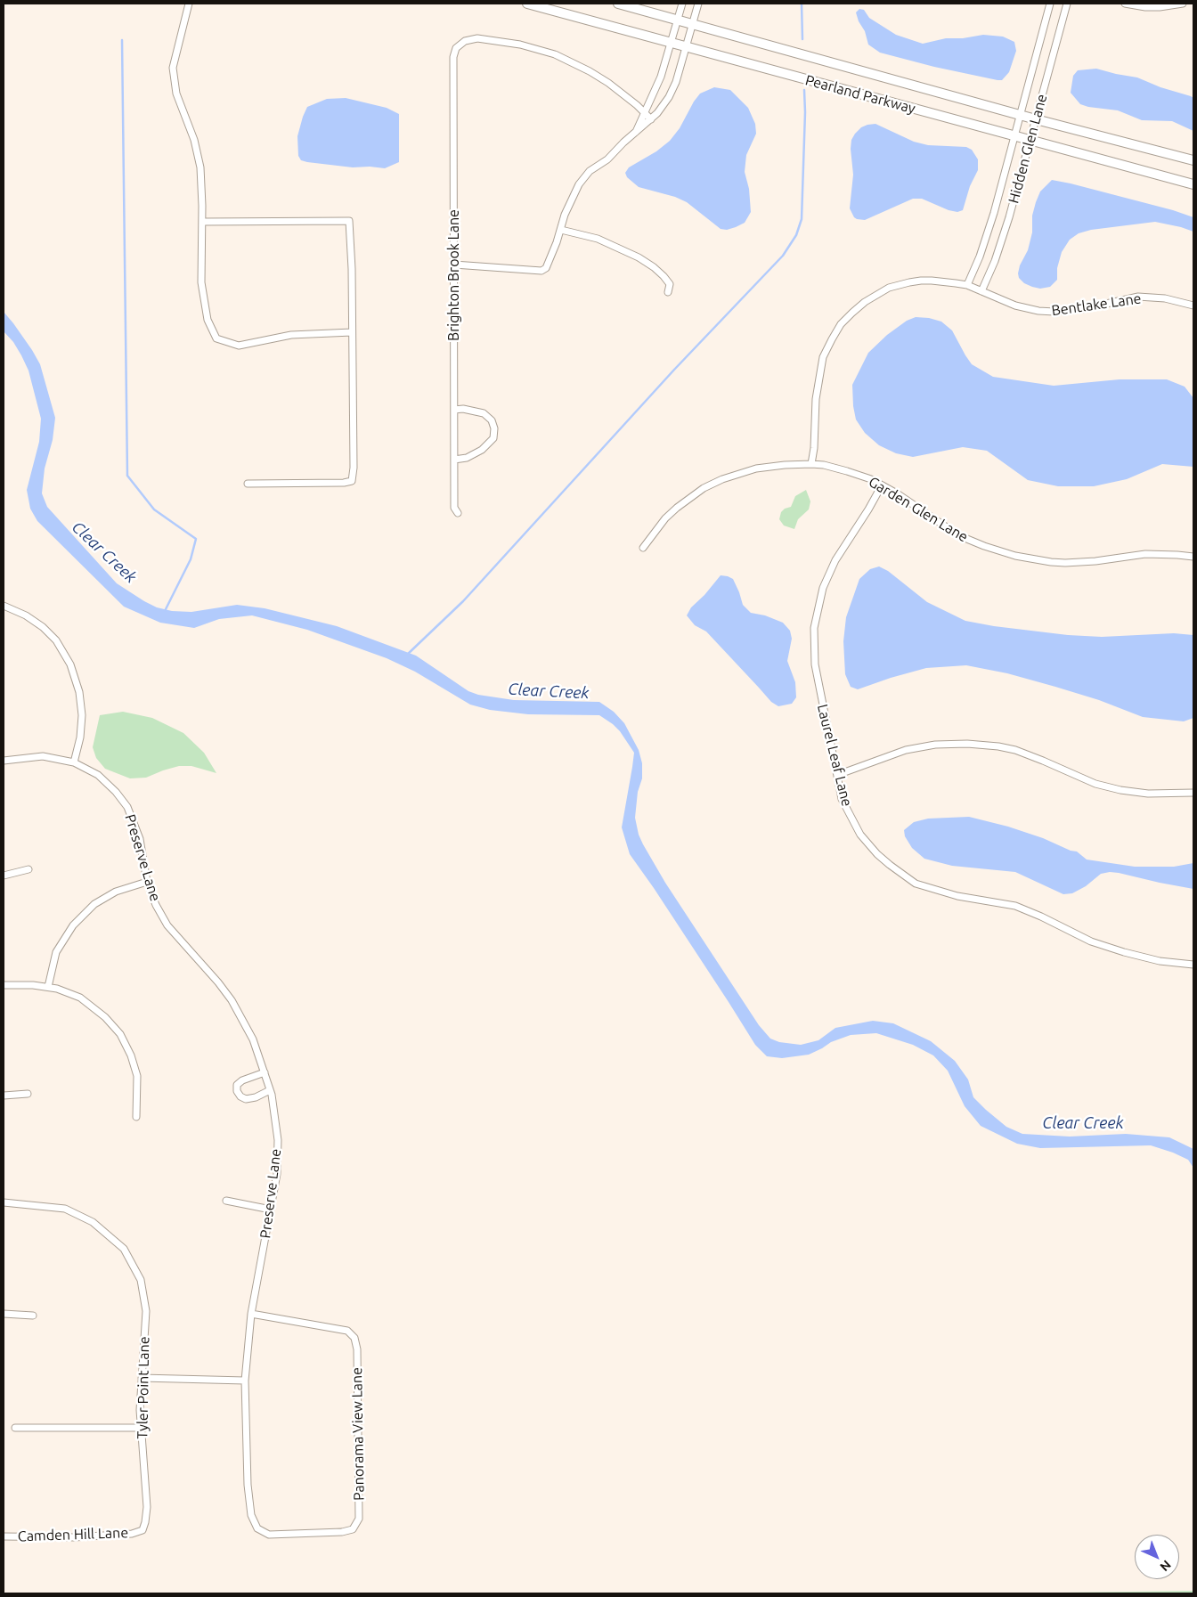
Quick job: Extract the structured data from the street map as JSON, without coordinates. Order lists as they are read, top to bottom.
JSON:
{
  "streets": {
    "main road": ["Pearland Parkway"],
    "street": [
      "Hidden Glen Lane",
      "Brighton Brook Lane",
      "Bentlake Lane",
      "Garden Glen Lane",
      "Laurel Leaf Lane",
      "Preserve Lane",
      "Tyler Point Lane",
      "Panorama View Lane",
      "Camden Hill Lane"
    ]
  },
  "crossings": [
    ["Pearland Parkway", "Hidden Glen Lane"],
    ["Hidden Glen Lane", "Bentlake Lane"],
    ["Bentlake Lane", "Garden Glen Lane"],
    ["Garden Glen Lane", "Laurel Leaf Lane"],
    ["Preserve Lane", "Panorama View Lane"],
    ["Tyler Point Lane", "Camden Hill Lane"]
  ],
  "water": ["Clear Creek"],
  "north": "bottom right"
}
